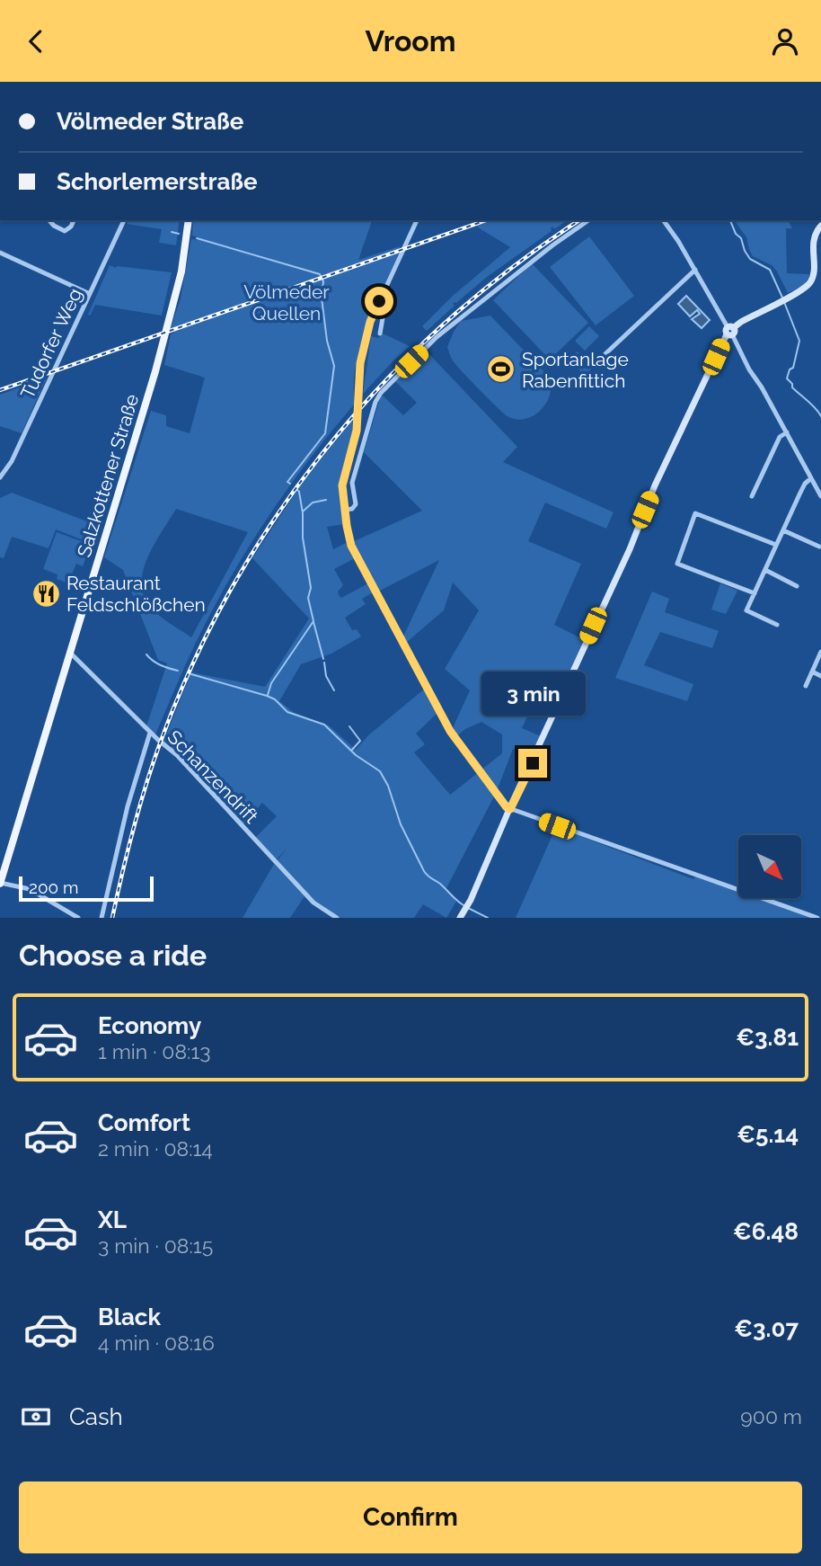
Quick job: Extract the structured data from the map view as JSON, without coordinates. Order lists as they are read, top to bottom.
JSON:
{
  "streets": {
    "main road": ["Salzkottener Straße"],
    "street": ["Tudorfer Weg", "Schanzendrift"]
  },
  "crossings": [
    ["Salzkottener Straße", "Schanzendrift"]
  ],
  "parks": ["Völmeder Quellen"],
  "places": {
    "sports": ["Sportanlage Rabenfittich"],
    "restaurant": ["Restaurant Feldschlößchen"]
  },
  "scale_bar": "200 m",
  "north": "bottom right",
  "page": {
    "header": "Vroom",
    "banner": ["Völmeder Straße", "Schorlemerstraße"],
    "bubble": "3 min",
    "scale": "200 m",
    "heading": "Choose a ride",
    "list": [
      {
        "name": "Economy",
        "note": "1 min · 08:13",
        "value": "€3.81"
      },
      {
        "name": "Comfort",
        "note": "2 min · 08:14",
        "value": "€5.14"
      },
      {
        "name": "XL",
        "note": "3 min · 08:15",
        "value": "€6.48"
      },
      {
        "name": "Black",
        "note": "4 min · 08:16",
        "value": "€3.07"
      }
    ],
    "pay": ["Cash", "900 m"],
    "buttons": "Confirm"
  }
}
